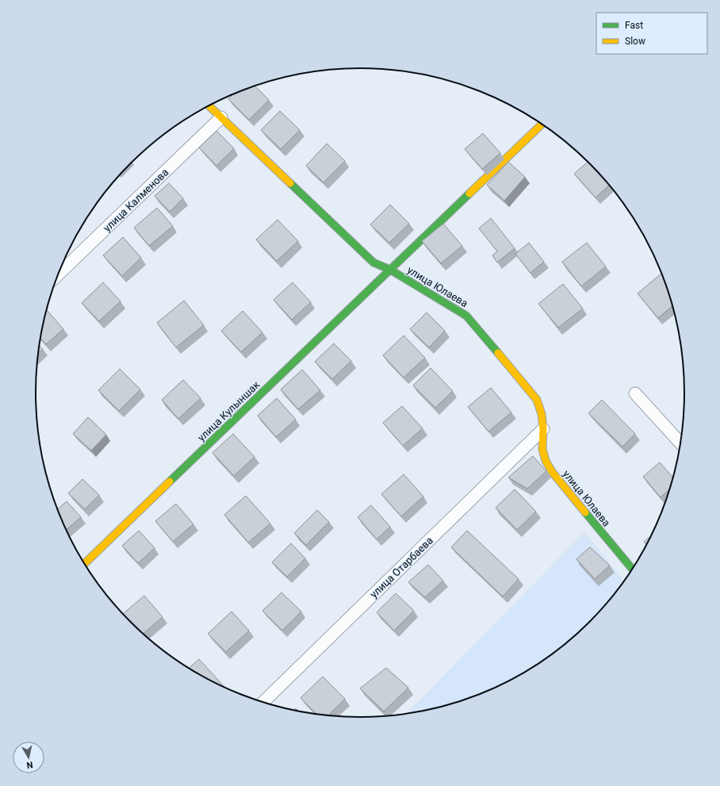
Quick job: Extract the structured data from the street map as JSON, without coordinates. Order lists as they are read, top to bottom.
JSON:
{
  "streets": {
    "street": [
      "улица Калменова",
      "улица Юлаева",
      "улица Кулыншак",
      "улица Отарбаева"
    ]
  },
  "crossings": [
    ["улица Калменова", "улица Юлаева"],
    ["улица Юлаева", "улица Кулыншак"],
    ["улица Юлаева", "улица Отарбаева"]
  ],
  "legend": ["Fast", "Slow"],
  "north": "bottom"
}
